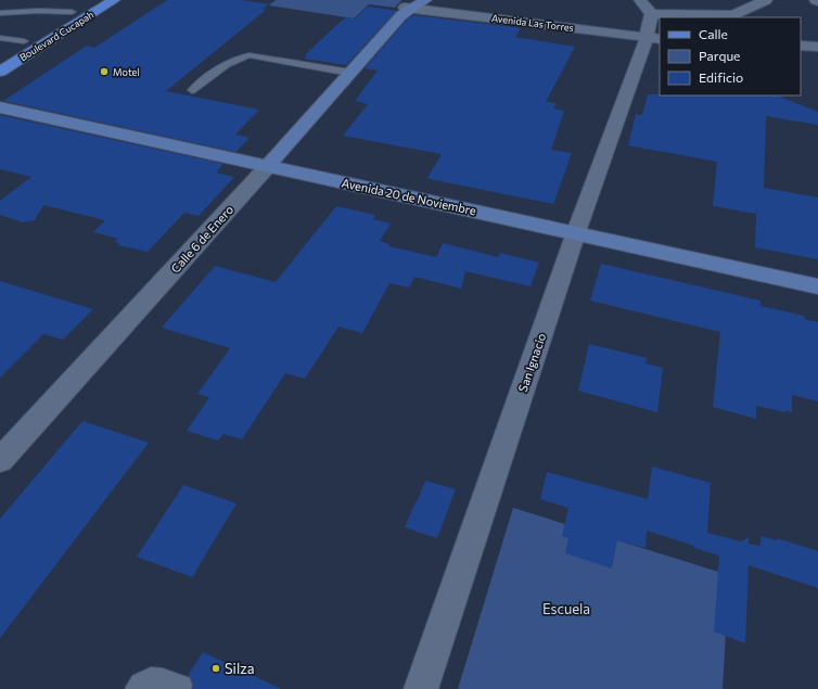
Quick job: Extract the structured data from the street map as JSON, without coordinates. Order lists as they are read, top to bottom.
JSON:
{
  "streets": {
    "main road": ["Boulevard Cucapah", "Avenida 20 de Noviembre", "Calle 6 de Enero"],
    "street": ["Avenida Las Torres", "San Ignacio"]
  },
  "crossings": [
    ["Avenida Las Torres", "Calle 6 de Enero"],
    ["Avenida Las Torres", "San Ignacio"],
    ["Avenida 20 de Noviembre", "Calle 6 de Enero"],
    ["Avenida 20 de Noviembre", "San Ignacio"]
  ],
  "parks": ["Escuela"],
  "places": ["Motel", "Silza"],
  "legend": ["Calle", "Parque", "Edificio"]
}
